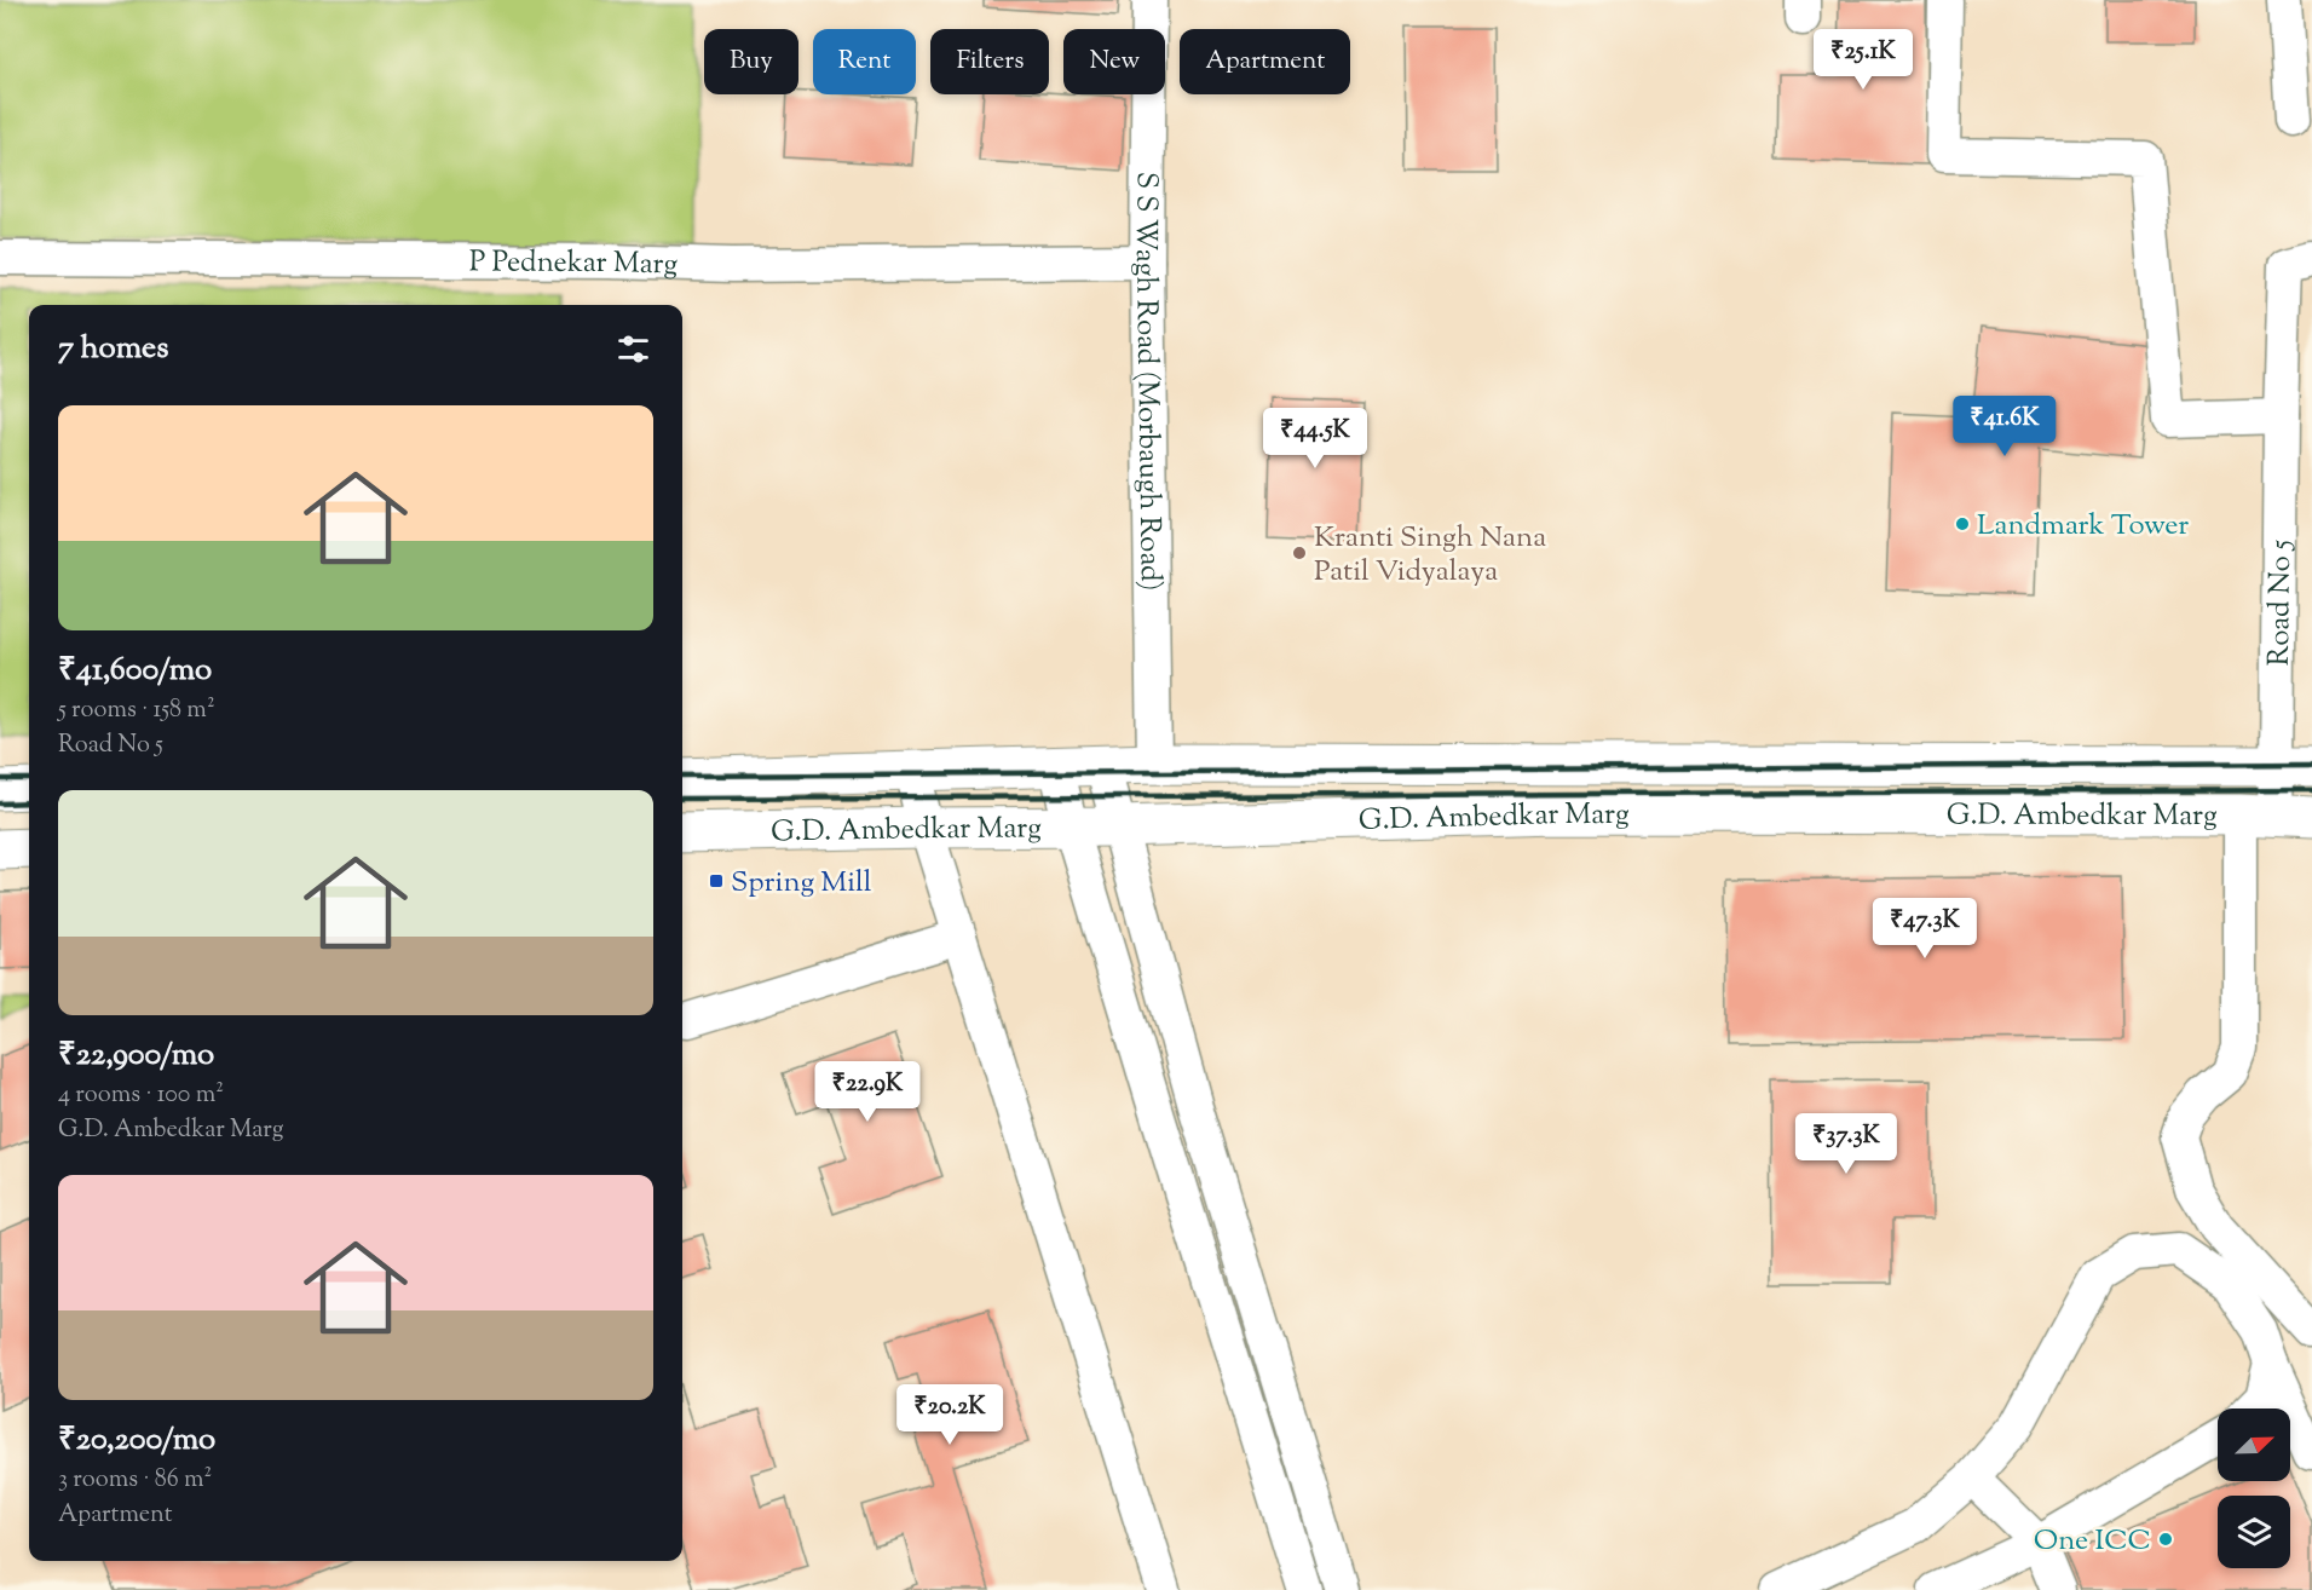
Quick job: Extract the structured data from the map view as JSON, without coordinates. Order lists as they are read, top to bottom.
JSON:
{
  "streets": {
    "main road": ["G.D. Ambedkar Marg"],
    "street": ["P Pednekar Marg", "S S Wagh Road (Morbaugh Road)", "Road No 5"]
  },
  "crossings": [
    ["P Pednekar Marg", "S S Wagh Road (Morbaugh Road)"],
    ["S S Wagh Road (Morbaugh Road)", "G.D. Ambedkar Marg"],
    ["Road No 5", "G.D. Ambedkar Marg"]
  ],
  "places": {
    "other": ["Landmark Tower", "Kranti Singh Nana Patil Vidyalaya", "One ICC"],
    "transit": ["Spring Mill"]
  },
  "north": "top right",
  "page": {
    "price": [
      "₹25.1K",
      "₹41.6K",
      "₹44.5K",
      "₹47.3K",
      "₹22.9K",
      "₹37.3K",
      "₹20.2K"
    ],
    "chip": [
      "Buy",
      "Rent",
      "Filters",
      "New",
      "Apartment"
    ],
    "heading": "7 homes",
    "list": [
      {
        "name": "₹41,600/mo",
        "note": "5 rooms · 158 m² · Road No 5"
      },
      {
        "name": "₹22,900/mo",
        "note": "4 rooms · 100 m² · G.D. Ambedkar Marg"
      },
      {
        "name": "₹20,200/mo",
        "note": "3 rooms · 86 m² · Apartment"
      }
    ]
  }
}
